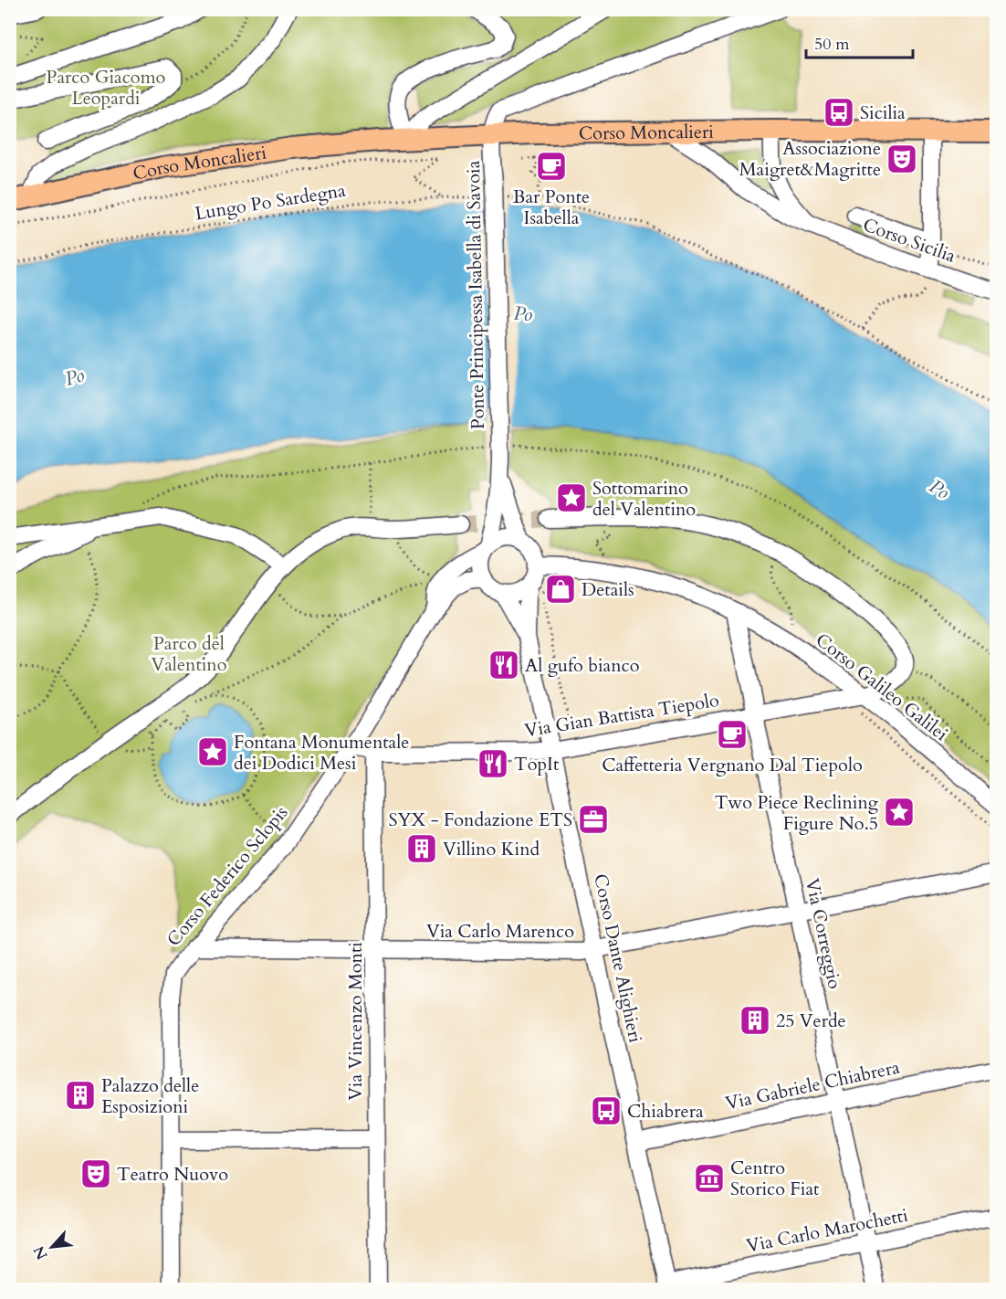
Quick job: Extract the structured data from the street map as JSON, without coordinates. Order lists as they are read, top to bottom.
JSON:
{
  "streets": {
    "main road": ["Corso Moncalieri"],
    "street": [
      "Corso Sicilia",
      "Ponte Principessa Isabella di Savoia",
      "Corso Galileo Galilei",
      "Via Gian Battista Tiepolo",
      "Corso Federico Sclopis",
      "Via Carlo Marenco",
      "Via Correggio",
      "Corso Dante Alighieri",
      "Via Vincenzo Monti",
      "Via Gabriele Chiabrera",
      "Via Carlo Marochetti"
    ],
    "path": ["Lungo Po Sardegna"]
  },
  "crossings": [
    ["Corso Moncalieri", "Corso Sicilia"],
    ["Corso Moncalieri", "Ponte Principessa Isabella di Savoia"],
    ["Lungo Po Sardegna", "Ponte Principessa Isabella di Savoia"],
    ["Corso Galileo Galilei", "Via Gian Battista Tiepolo"],
    ["Corso Galileo Galilei", "Corso Federico Sclopis"],
    ["Corso Galileo Galilei", "Corso Dante Alighieri"],
    ["Via Gian Battista Tiepolo", "Corso Federico Sclopis"],
    ["Via Gian Battista Tiepolo", "Via Correggio"],
    ["Via Gian Battista Tiepolo", "Corso Dante Alighieri"],
    ["Via Gian Battista Tiepolo", "Via Vincenzo Monti"],
    ["Corso Federico Sclopis", "Via Carlo Marenco"],
    ["Corso Federico Sclopis", "Corso Dante Alighieri"],
    ["Via Carlo Marenco", "Via Correggio"],
    ["Via Carlo Marenco", "Corso Dante Alighieri"],
    ["Via Carlo Marenco", "Via Vincenzo Monti"],
    ["Via Correggio", "Via Gabriele Chiabrera"],
    ["Via Correggio", "Via Carlo Marochetti"],
    ["Corso Dante Alighieri", "Via Gabriele Chiabrera"],
    ["Corso Dante Alighieri", "Via Carlo Marochetti"]
  ],
  "water": ["Po"],
  "parks": ["Parco Giacomo Leopardi", "Parco del Valentino"],
  "places": {
    "bus stop": ["Sicilia", "Chiabrera"],
    "theatre": ["Associazione Maigret&Magritte", "Teatro Nuovo"],
    "cafe": ["Bar Ponte Isabella", "Caffetteria Vergnano Dal Tiepolo"],
    "place": ["Sottomarino del Valentino", "Fontana Monumentale dei Dodici Mesi", "Two Piece Reclining Figure No.5"],
    "shop": ["Details"],
    "restaurant": ["Al gufo bianco", "TopIt"],
    "office": ["SYX - Fondazione ETS"],
    "building": ["Villino Kind", "25 Verde", "Palazzo delle Esposizioni"],
    "museum": ["Centro Storico Fiat"]
  },
  "scale_bar": "50 m",
  "north": "bottom left"
}
